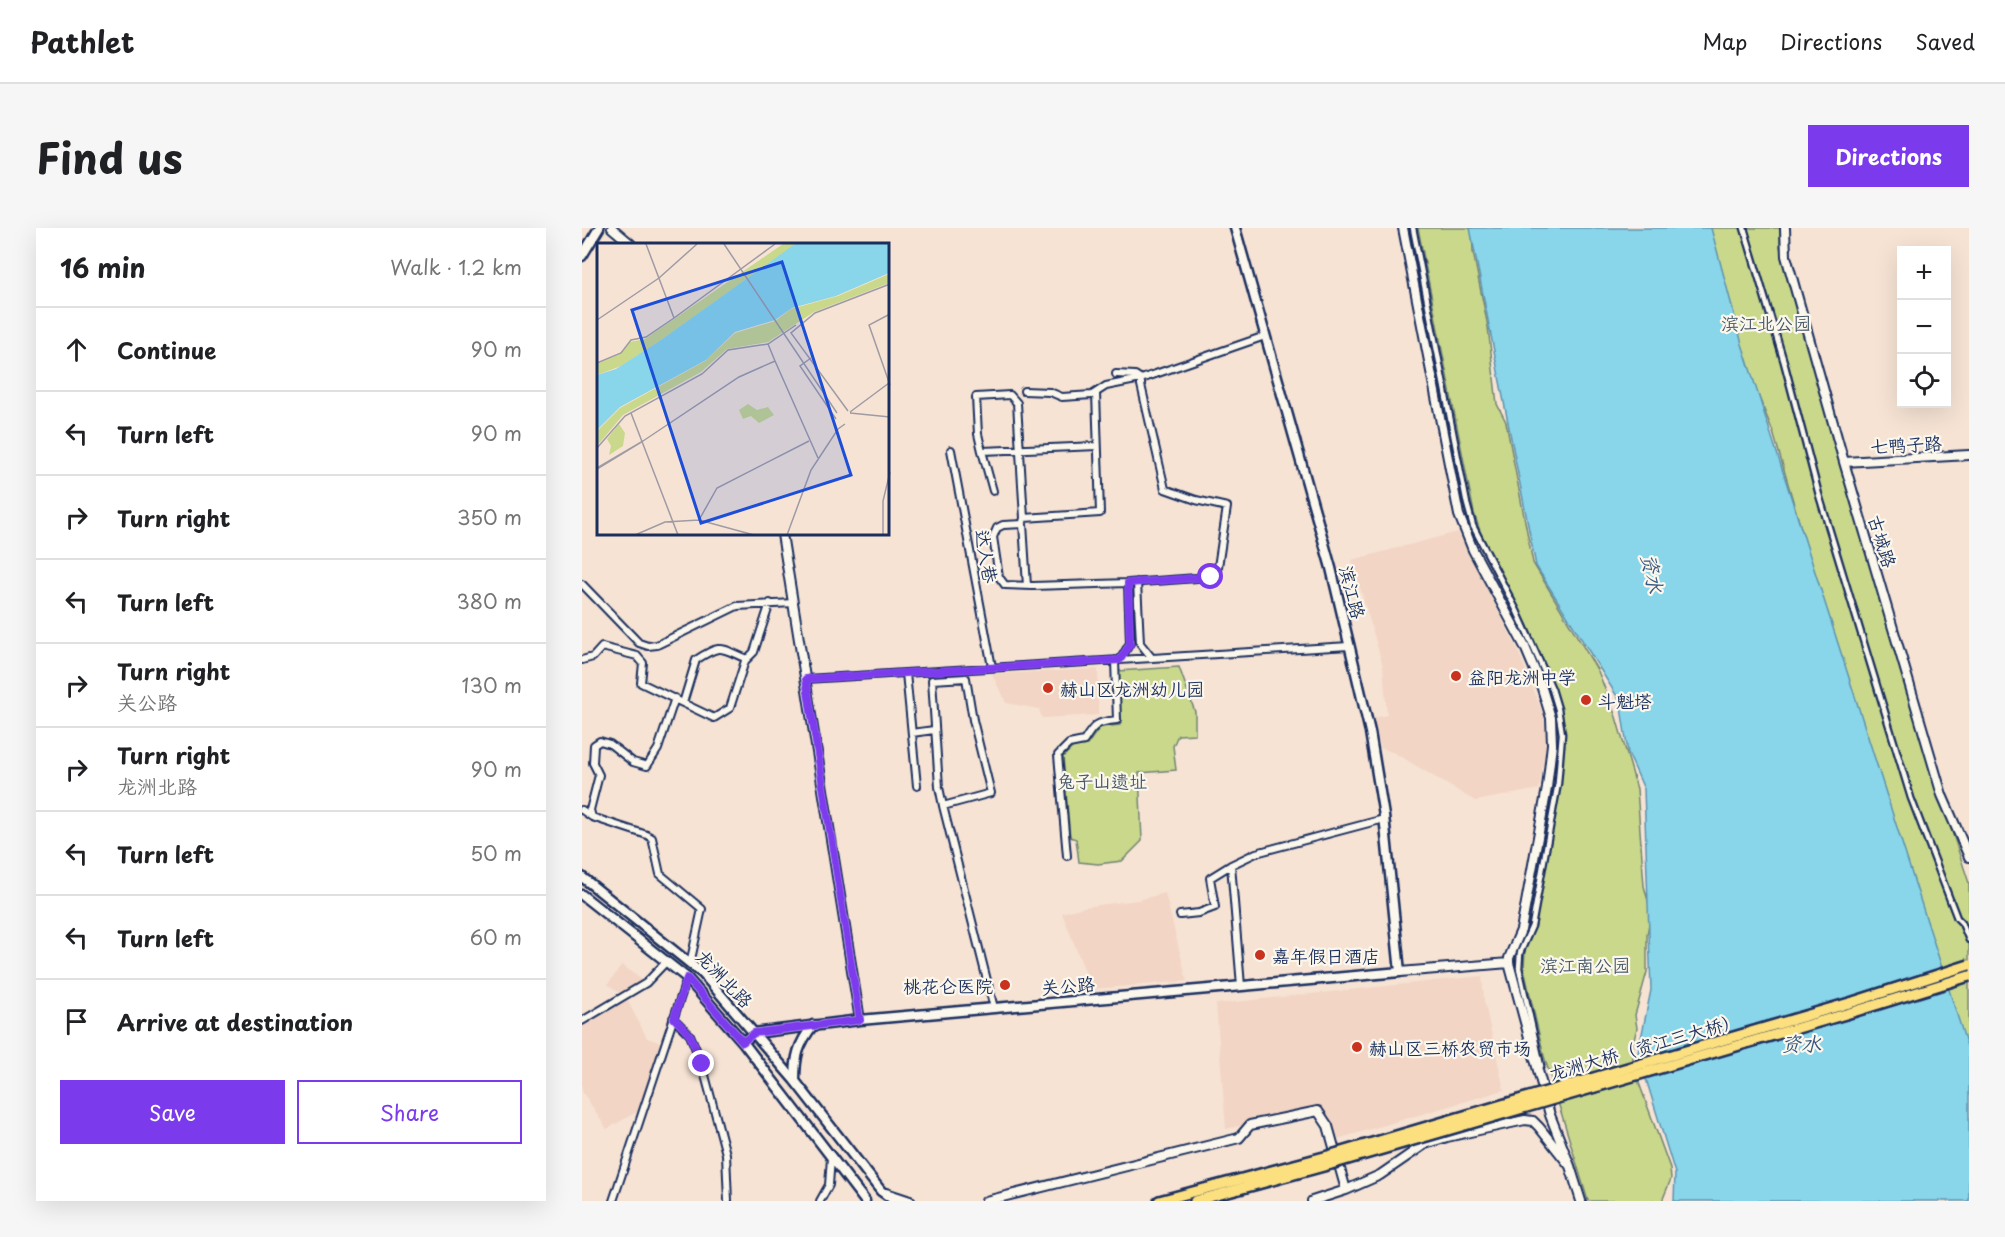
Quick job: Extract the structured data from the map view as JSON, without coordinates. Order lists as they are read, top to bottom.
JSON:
{
  "streets": {
    "main road": [
      "滨江路",
      "龙洲北路",
      "关公路",
      "龙洲大桥（资江三大桥）"
    ],
    "street": ["七鸭子路", "古城路", "达人巷"]
  },
  "crossings": [
    ["七鸭子路", "古城路"],
    ["滨江路", "关公路"],
    ["龙洲北路", "关公路"]
  ],
  "water": ["资水"],
  "parks": ["滨江北公园", "兔子山遗址", "滨江南公园"],
  "places": [
    "益阳龙洲中学",
    "赫山区龙洲幼儿园",
    "斗魁塔",
    "嘉年假日酒店",
    "桃花仑医院",
    "赫山区三桥农贸市场"
  ],
  "page": {
    "header": "Pathlet",
    "nav": ["Map", "Directions", "Saved"],
    "title": "Find us",
    "buttons": [
      "Directions",
      ["Save", "Share"]
    ],
    "heading": ["16 min", "Walk · 1.2 km"],
    "map_buttons": ["+", "−"],
    "list": [
      ["Continue", "90 m"],
      ["Turn left", "90 m"],
      ["Turn right", "350 m"],
      ["Turn left", "380 m"],
      ["Turn right", "关公路", "130 m"],
      ["Turn right", "龙洲北路", "90 m"],
      ["Turn left", "50 m"],
      ["Turn left", "60 m"],
      "Arrive at destination"
    ]
  }
}
